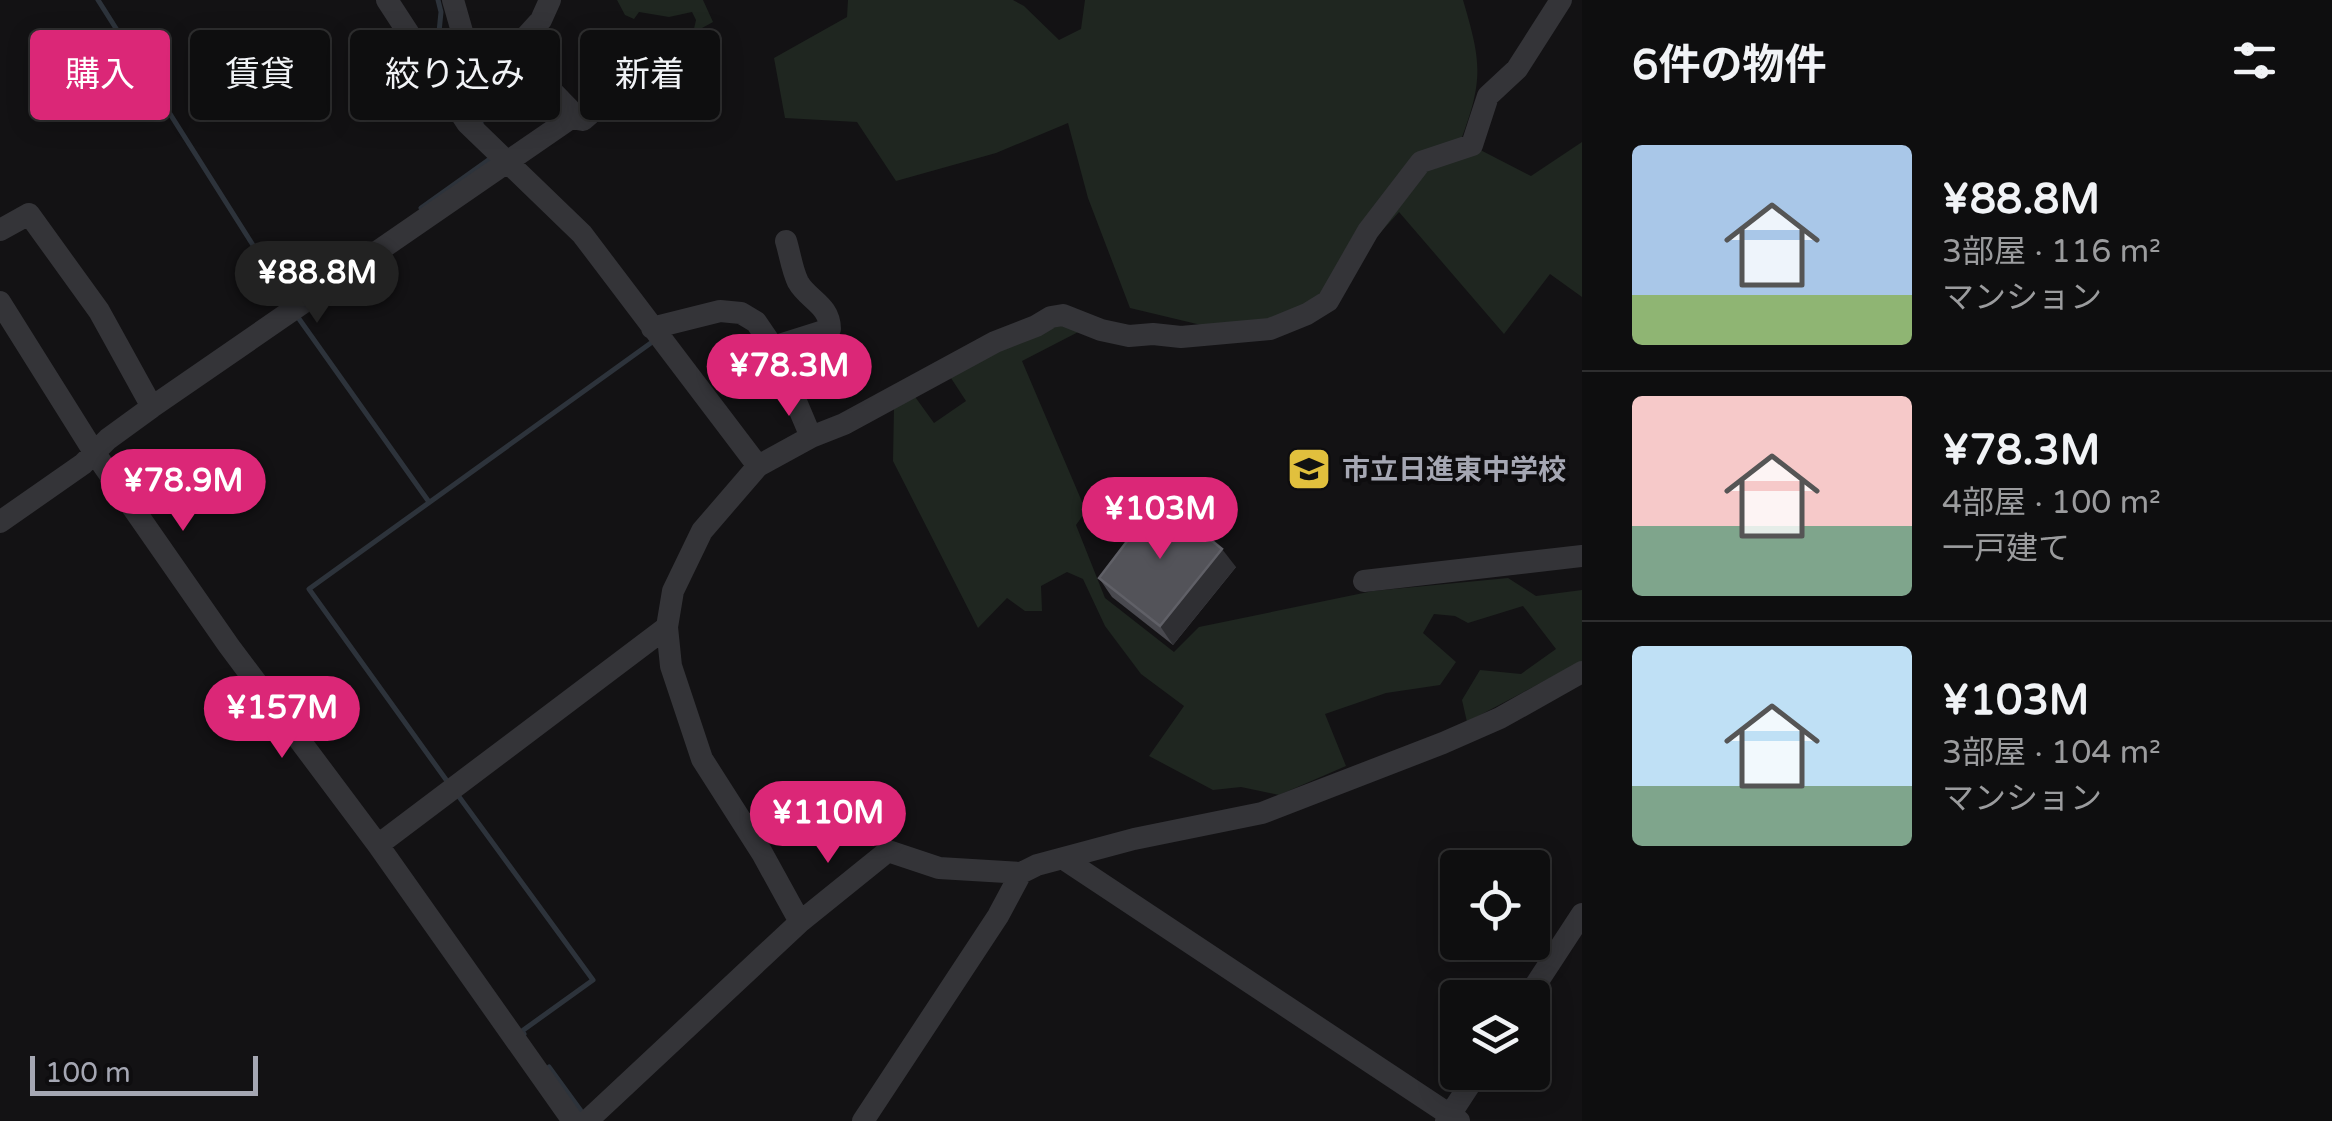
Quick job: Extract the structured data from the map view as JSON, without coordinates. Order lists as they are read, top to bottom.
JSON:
{
  "places": {
    "school or university": ["市立日進東中学校"]
  },
  "scale_bar": "100 m",
  "page": {
    "heading": "6件の物件",
    "chip": [
      "購入",
      "賃貸",
      "絞り込み",
      "新着"
    ],
    "list": [
      {
        "name": "¥88.8M",
        "note": "3部屋 · 116 m² · マンション"
      },
      {
        "name": "¥78.3M",
        "note": "4部屋 · 100 m² · 一戸建て"
      },
      {
        "name": "¥103M",
        "note": "3部屋 · 104 m² · マンション"
      }
    ],
    "price": [
      "¥88.8M",
      "¥78.3M",
      "¥78.9M",
      "¥103M",
      "¥157M",
      "¥110M"
    ],
    "scale": "100 m"
  }
}
